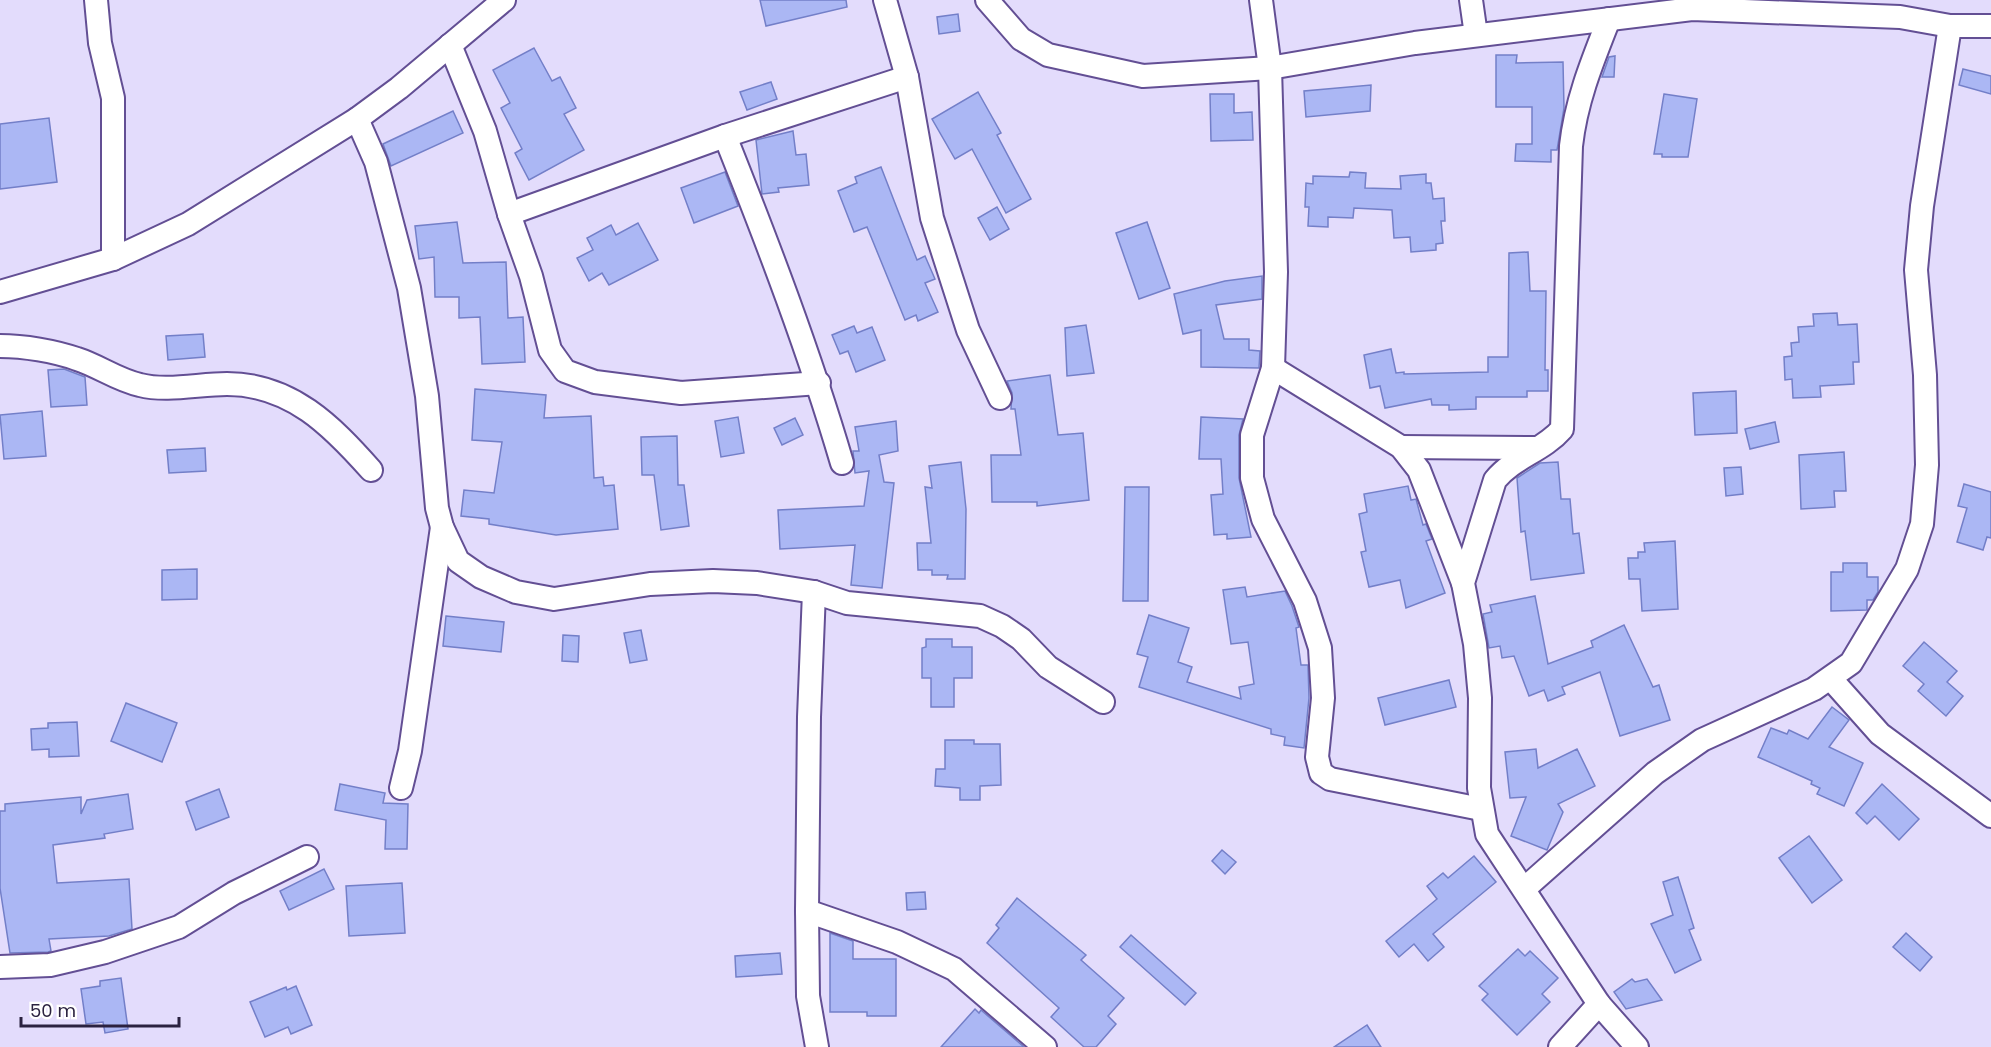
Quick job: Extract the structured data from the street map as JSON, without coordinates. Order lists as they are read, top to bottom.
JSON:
{
  "scale_bar": "50 m"
}
